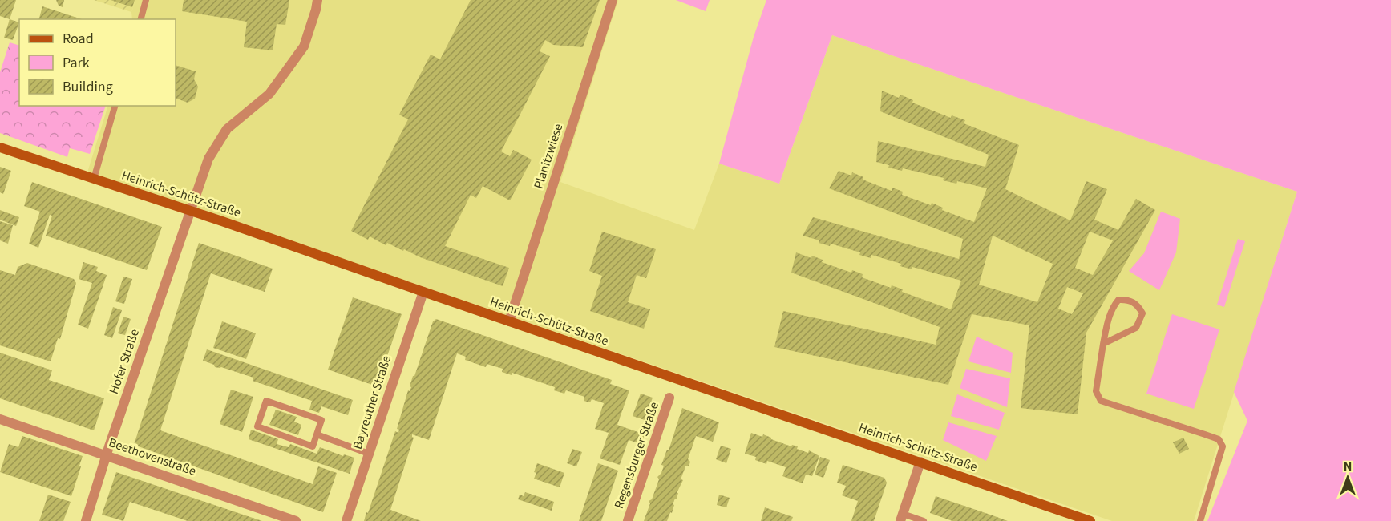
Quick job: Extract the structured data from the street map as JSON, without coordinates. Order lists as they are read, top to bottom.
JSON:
{
  "streets": {
    "main road": ["Heinrich-Schütz-Straße"],
    "street": [
      "Planitzwiese",
      "Hofer Straße",
      "Bayreuther Straße",
      "Regensburger Straße",
      "Beethovenstraße"
    ]
  },
  "crossings": [
    ["Planitzwiese", "Heinrich-Schütz-Straße"],
    ["Heinrich-Schütz-Straße", "Hofer Straße"],
    ["Heinrich-Schütz-Straße", "Bayreuther Straße"],
    ["Hofer Straße", "Beethovenstraße"]
  ],
  "legend": ["Road", "Park", "Building"],
  "north": "top"
}
